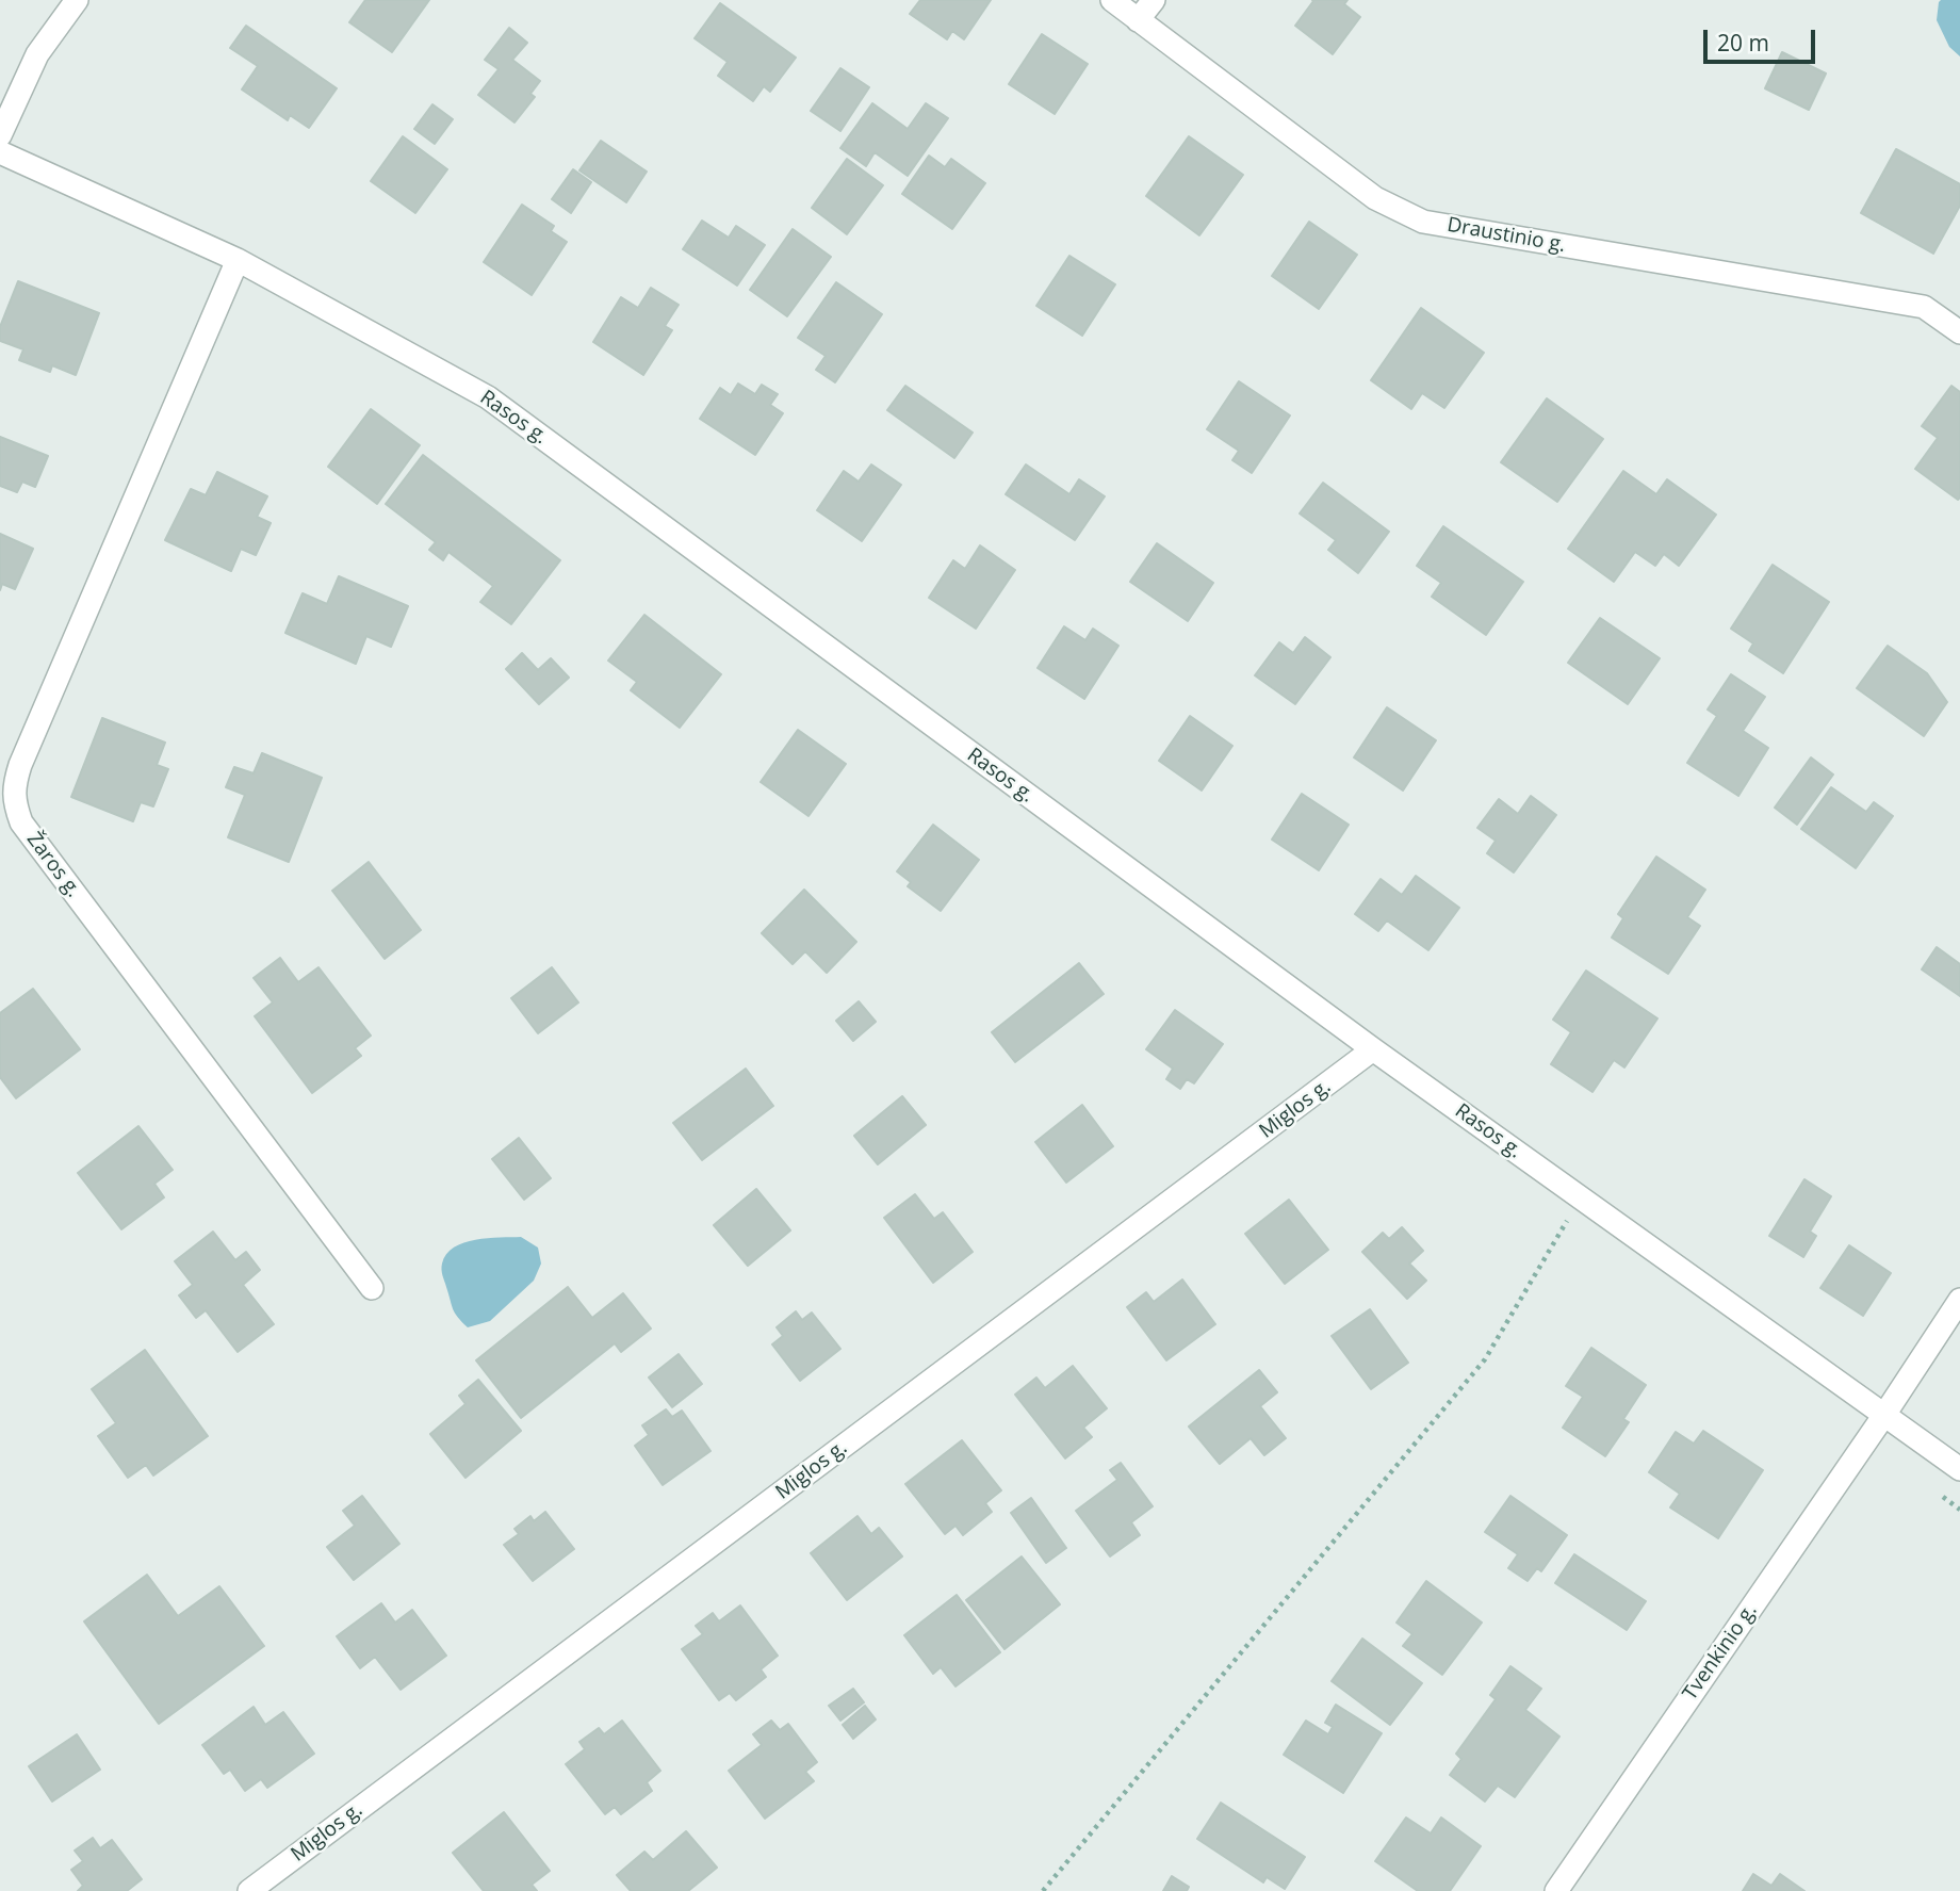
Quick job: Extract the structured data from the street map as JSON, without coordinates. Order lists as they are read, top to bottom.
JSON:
{
  "streets": {
    "street": [
      "Draustinio g.",
      "Rasos g.",
      "Žaros g.",
      "Miglos g.",
      "Tvenkinio g."
    ]
  },
  "crossings": [
    ["Rasos g.", "Žaros g."],
    ["Rasos g.", "Miglos g."],
    ["Rasos g.", "Tvenkinio g."]
  ],
  "scale_bar": "20 m"
}
